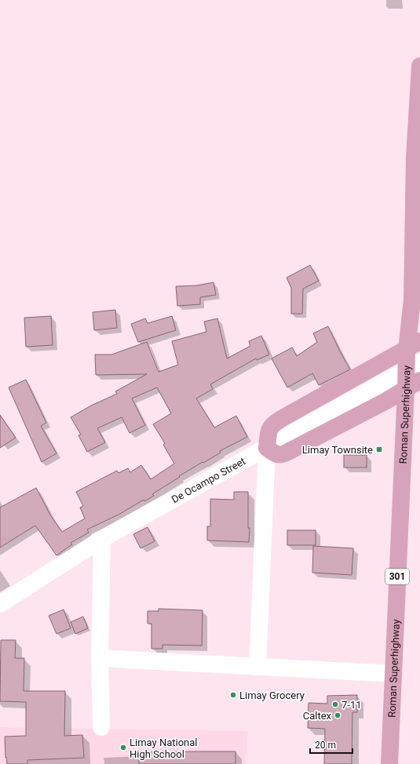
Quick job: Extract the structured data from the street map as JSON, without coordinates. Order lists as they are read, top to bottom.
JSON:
{
  "streets": {
    "main road": ["Roman Superhighway", "301"],
    "street": ["De Ocampo Street"]
  },
  "places": {
    "transit": ["Limay Townsite"],
    "other": [
      "Limay Grocery",
      "7-11",
      "Caltex",
      "Limay National High School"
    ]
  },
  "scale_bar": "20 m"
}
